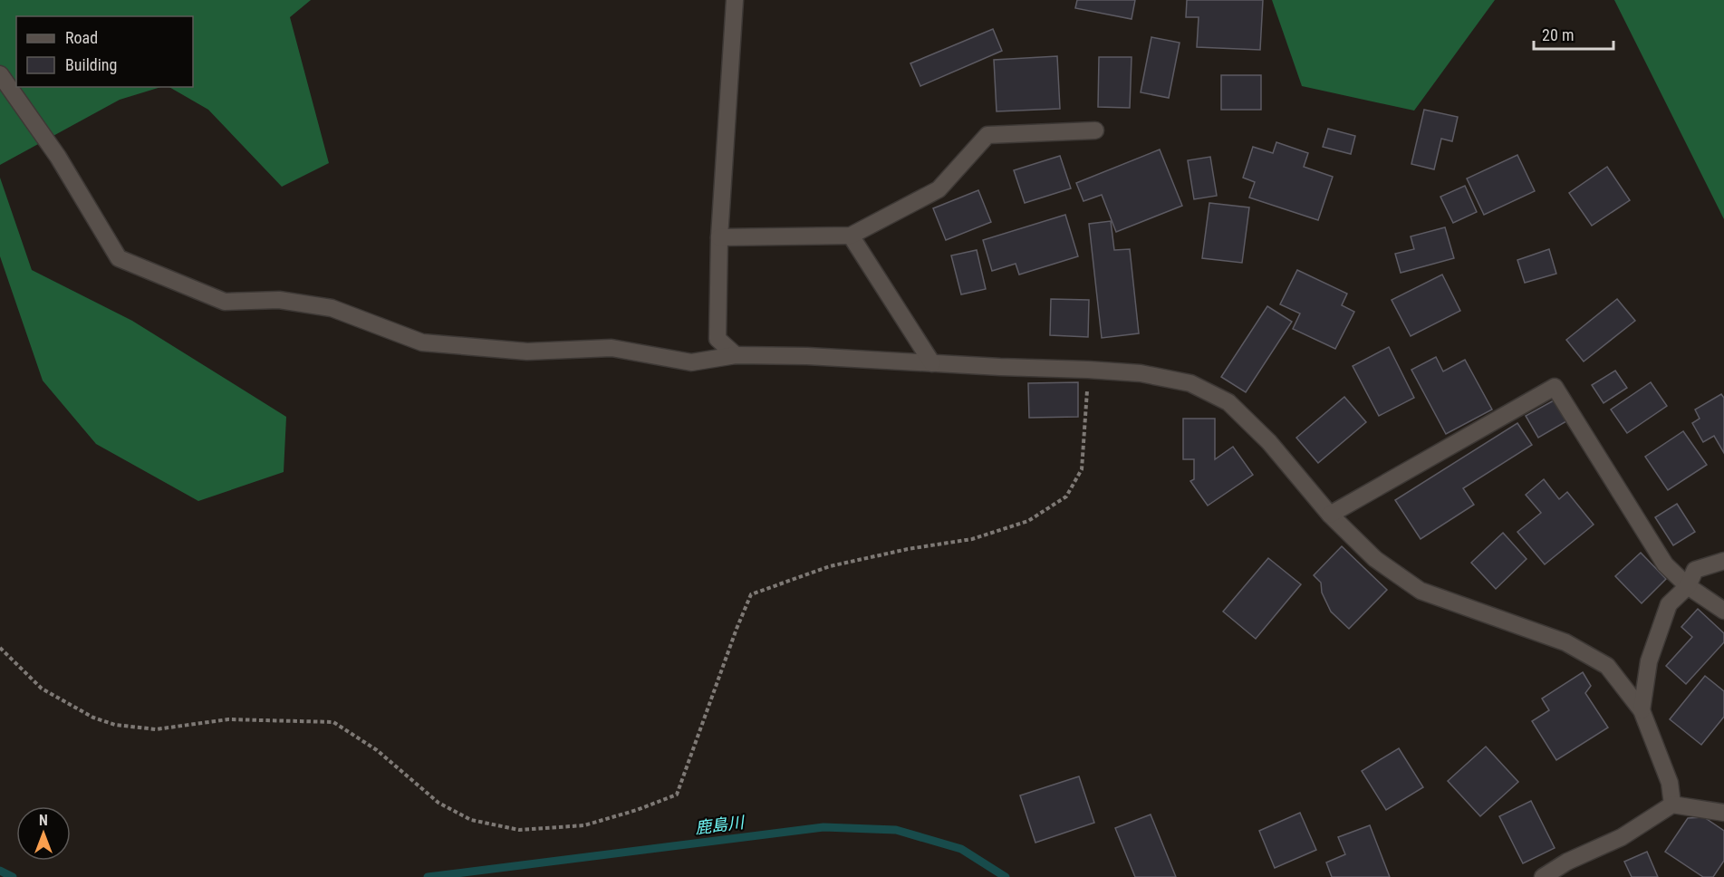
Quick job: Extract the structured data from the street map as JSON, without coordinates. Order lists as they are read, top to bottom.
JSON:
{
  "water": ["鹿島川"],
  "legend": ["Road", "Building"],
  "scale_bar": "20 m",
  "north": "top"
}
